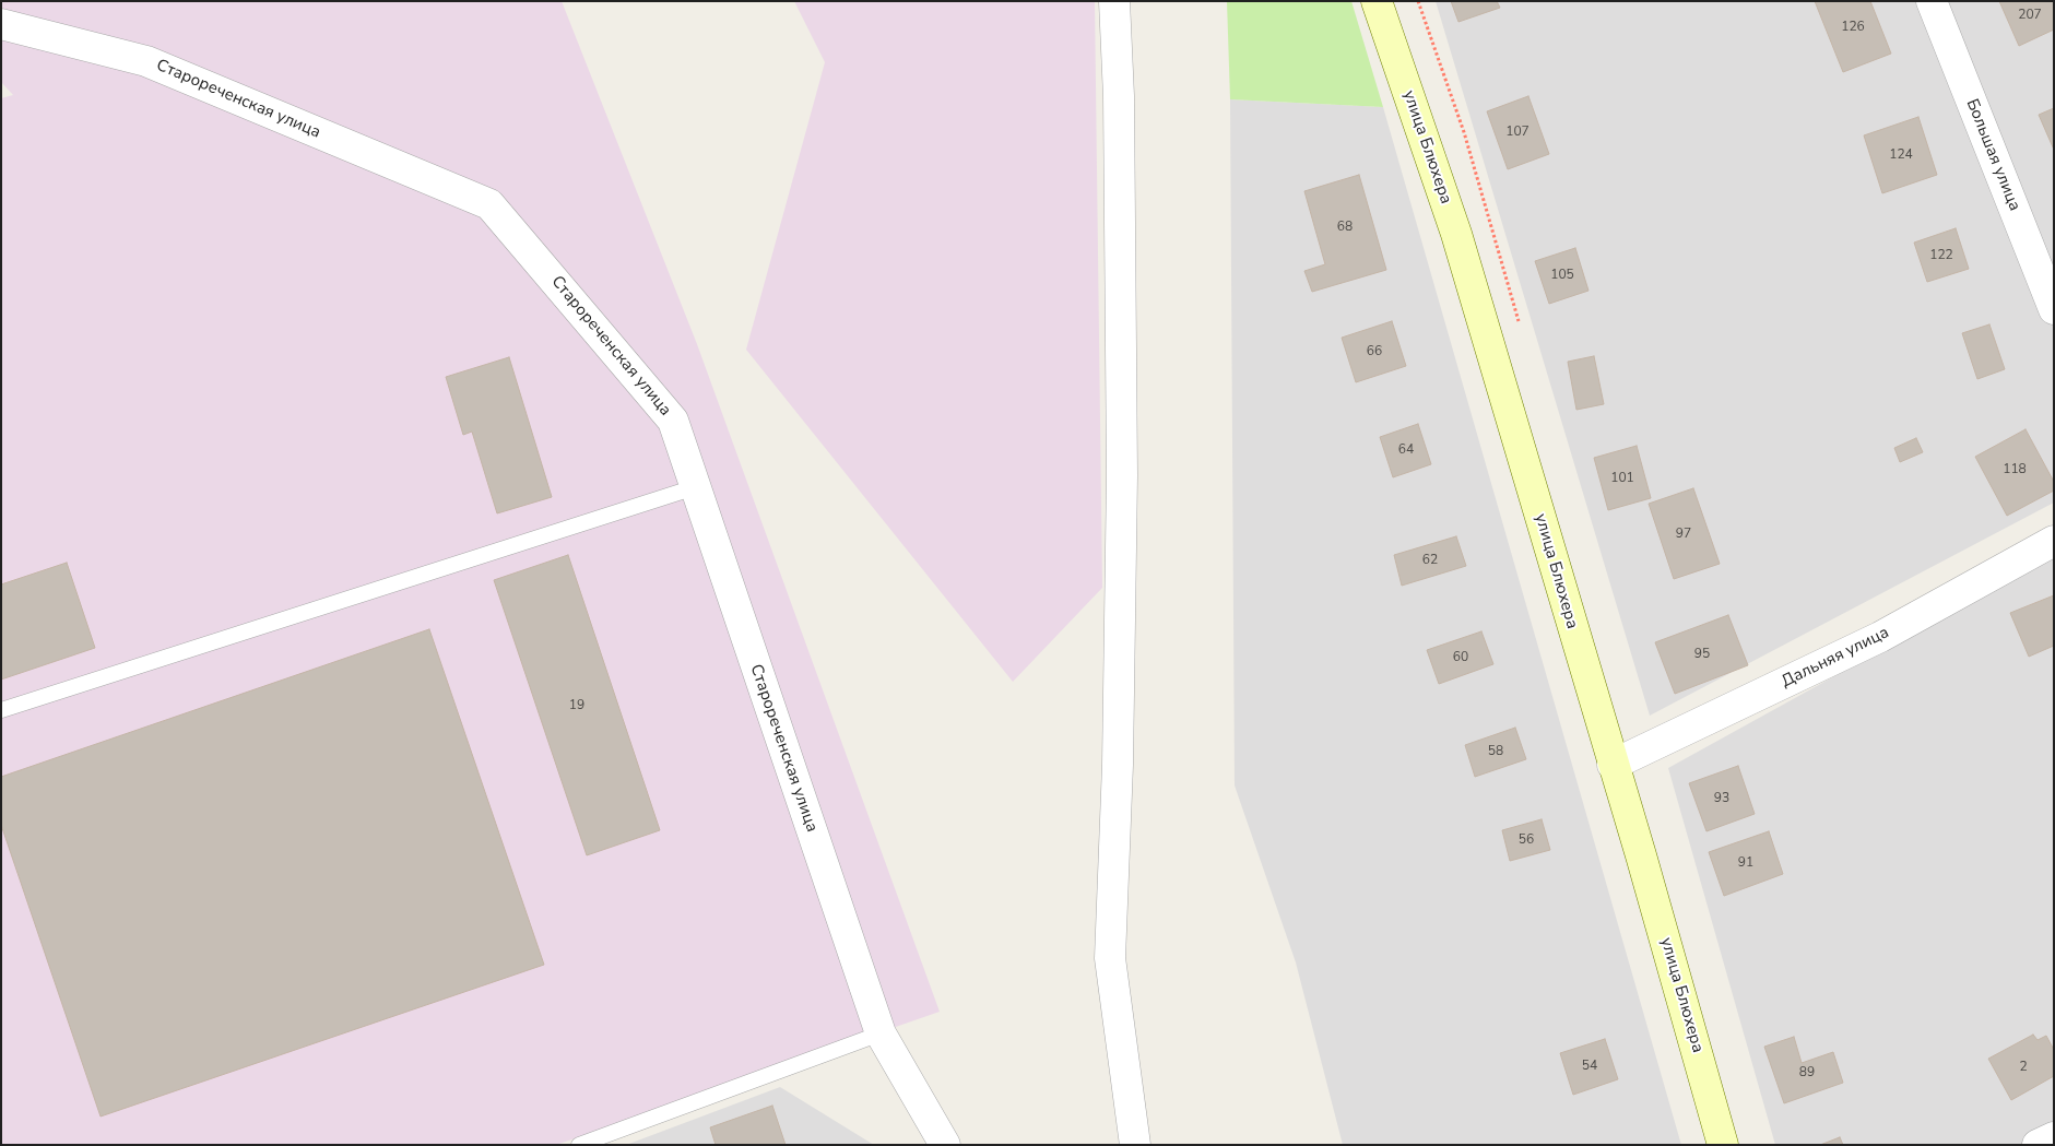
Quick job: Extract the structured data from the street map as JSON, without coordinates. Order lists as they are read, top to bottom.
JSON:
{
  "streets": {
    "main road": ["улица Блюхера"],
    "street": ["Старореченская улица", "Большая улица", "Дальняя улица"]
  },
  "crossings": [
    ["улица Блюхера", "Дальняя улица"]
  ],
  "house_numbers": [
    "207",
    "126",
    "107",
    "124",
    "68",
    "122",
    "105",
    "66",
    "64",
    "118",
    "101",
    "97",
    "62",
    "95",
    "60",
    "19",
    "58",
    "93",
    "56",
    "91",
    "54",
    "2",
    "89"
  ]
}
